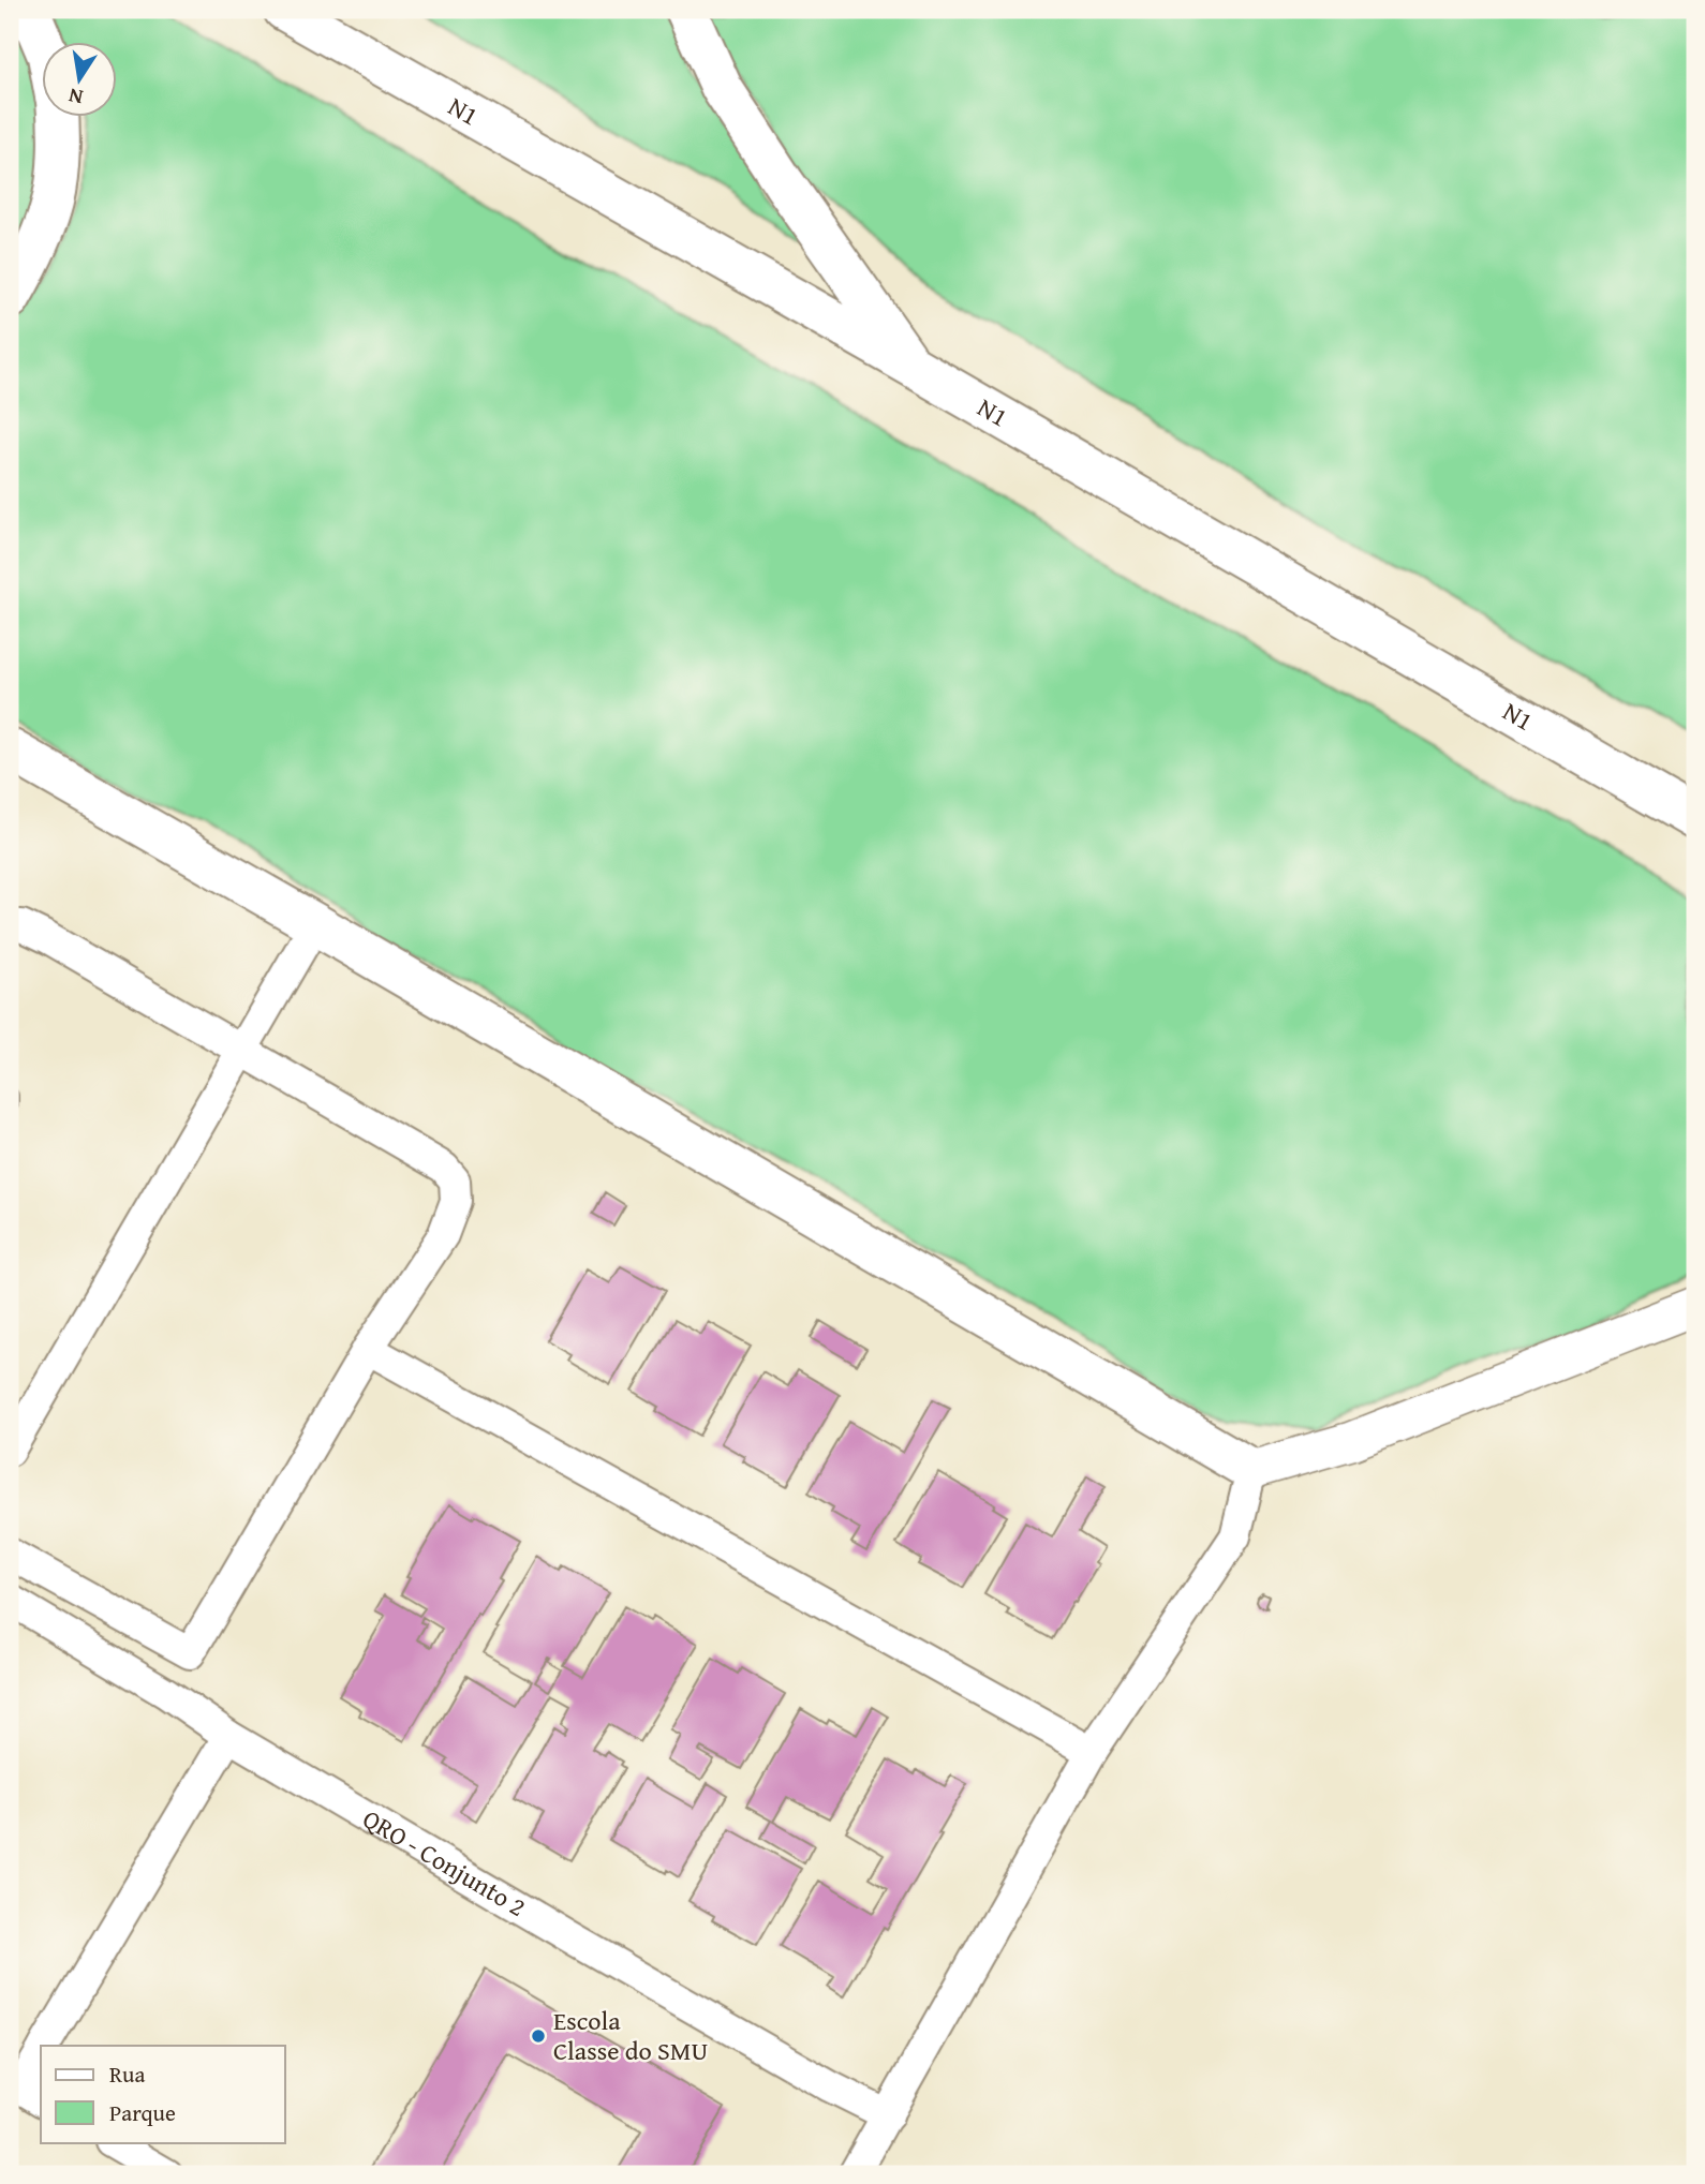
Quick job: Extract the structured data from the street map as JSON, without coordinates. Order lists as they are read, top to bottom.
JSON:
{
  "streets": {
    "main road": ["N1"],
    "street": ["QRO - Conjunto 2"]
  },
  "places": ["Escola Classe do SMU"],
  "legend": ["Rua", "Parque"],
  "north": "bottom"
}
